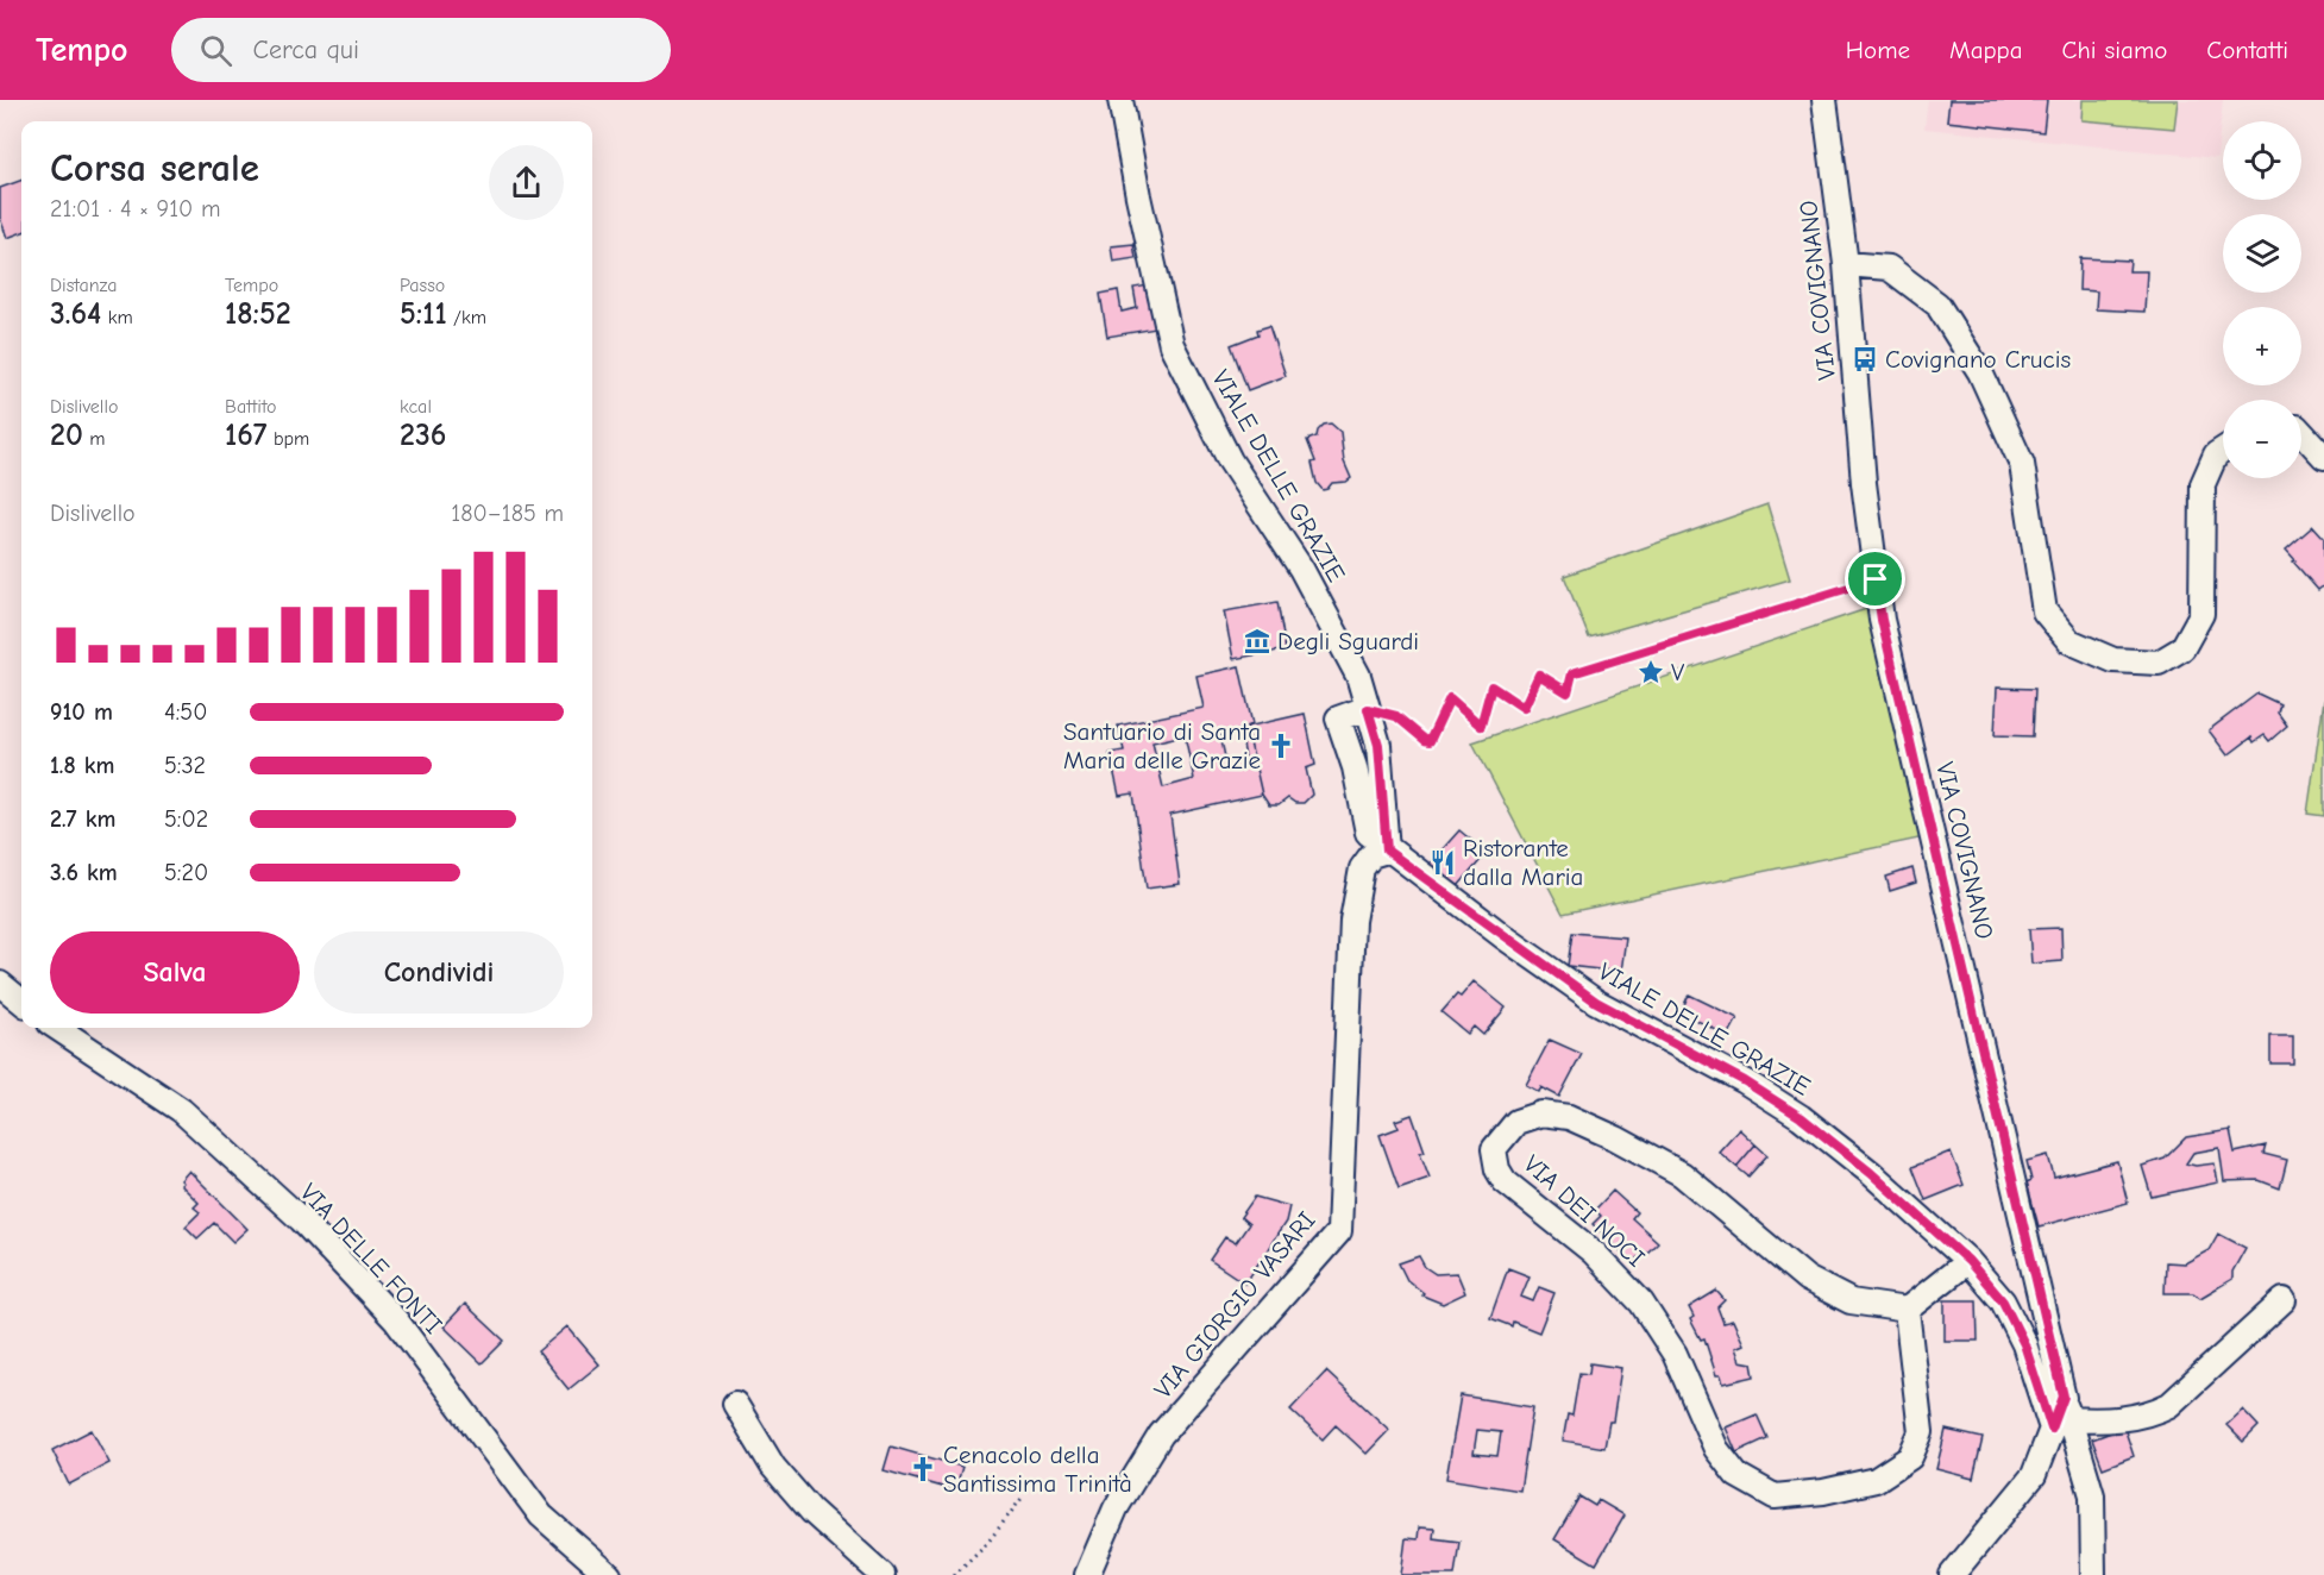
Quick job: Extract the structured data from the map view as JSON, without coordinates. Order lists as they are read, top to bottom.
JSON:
{
  "streets": {
    "street": [
      "VIA COVIGNANO",
      "VIALE DELLE GRAZIE",
      "VIA DEI NOCI",
      "VIA DELLE FONTI",
      "VIA GIORGIO VASARI"
    ]
  },
  "crossings": [
    ["VIA COVIGNANO", "VIALE DELLE GRAZIE"],
    ["VIALE DELLE GRAZIE", "VIA GIORGIO VASARI"]
  ],
  "places": {
    "bus stop": ["Covignano Crucis"],
    "museum": ["Degli Sguardi"],
    "place": ["V"],
    "church": ["Santuario di Santa Maria delle Grazie", "Cenacolo della Santissima Trinità"],
    "restaurant": ["Ristorante dalla Maria"]
  },
  "page": {
    "header": "Tempo",
    "search": "Cerca qui",
    "nav": [
      "Home",
      "Mappa",
      "Chi siamo",
      "Contatti"
    ],
    "map_buttons": ["+", "−"],
    "heading": ["Corsa serale", "21:01 · 4 × 910 m"],
    "stats": [
      ["Distanza", "3.64 km"],
      ["Tempo", "18:52"],
      ["Passo", "5:11 /km"],
      ["Dislivello", "20 m"],
      ["Battito", "167 bpm"],
      ["kcal", "236"]
    ],
    "chart": ["Dislivello", "180–185 m"],
    "list": [
      {
        "name": "910 m",
        "note": "4:50"
      },
      {
        "name": "1.8 km",
        "note": "5:32"
      },
      {
        "name": "2.7 km",
        "note": "5:02"
      },
      {
        "name": "3.6 km",
        "note": "5:20"
      }
    ],
    "buttons": ["Salva", "Condividi"]
  }
}
